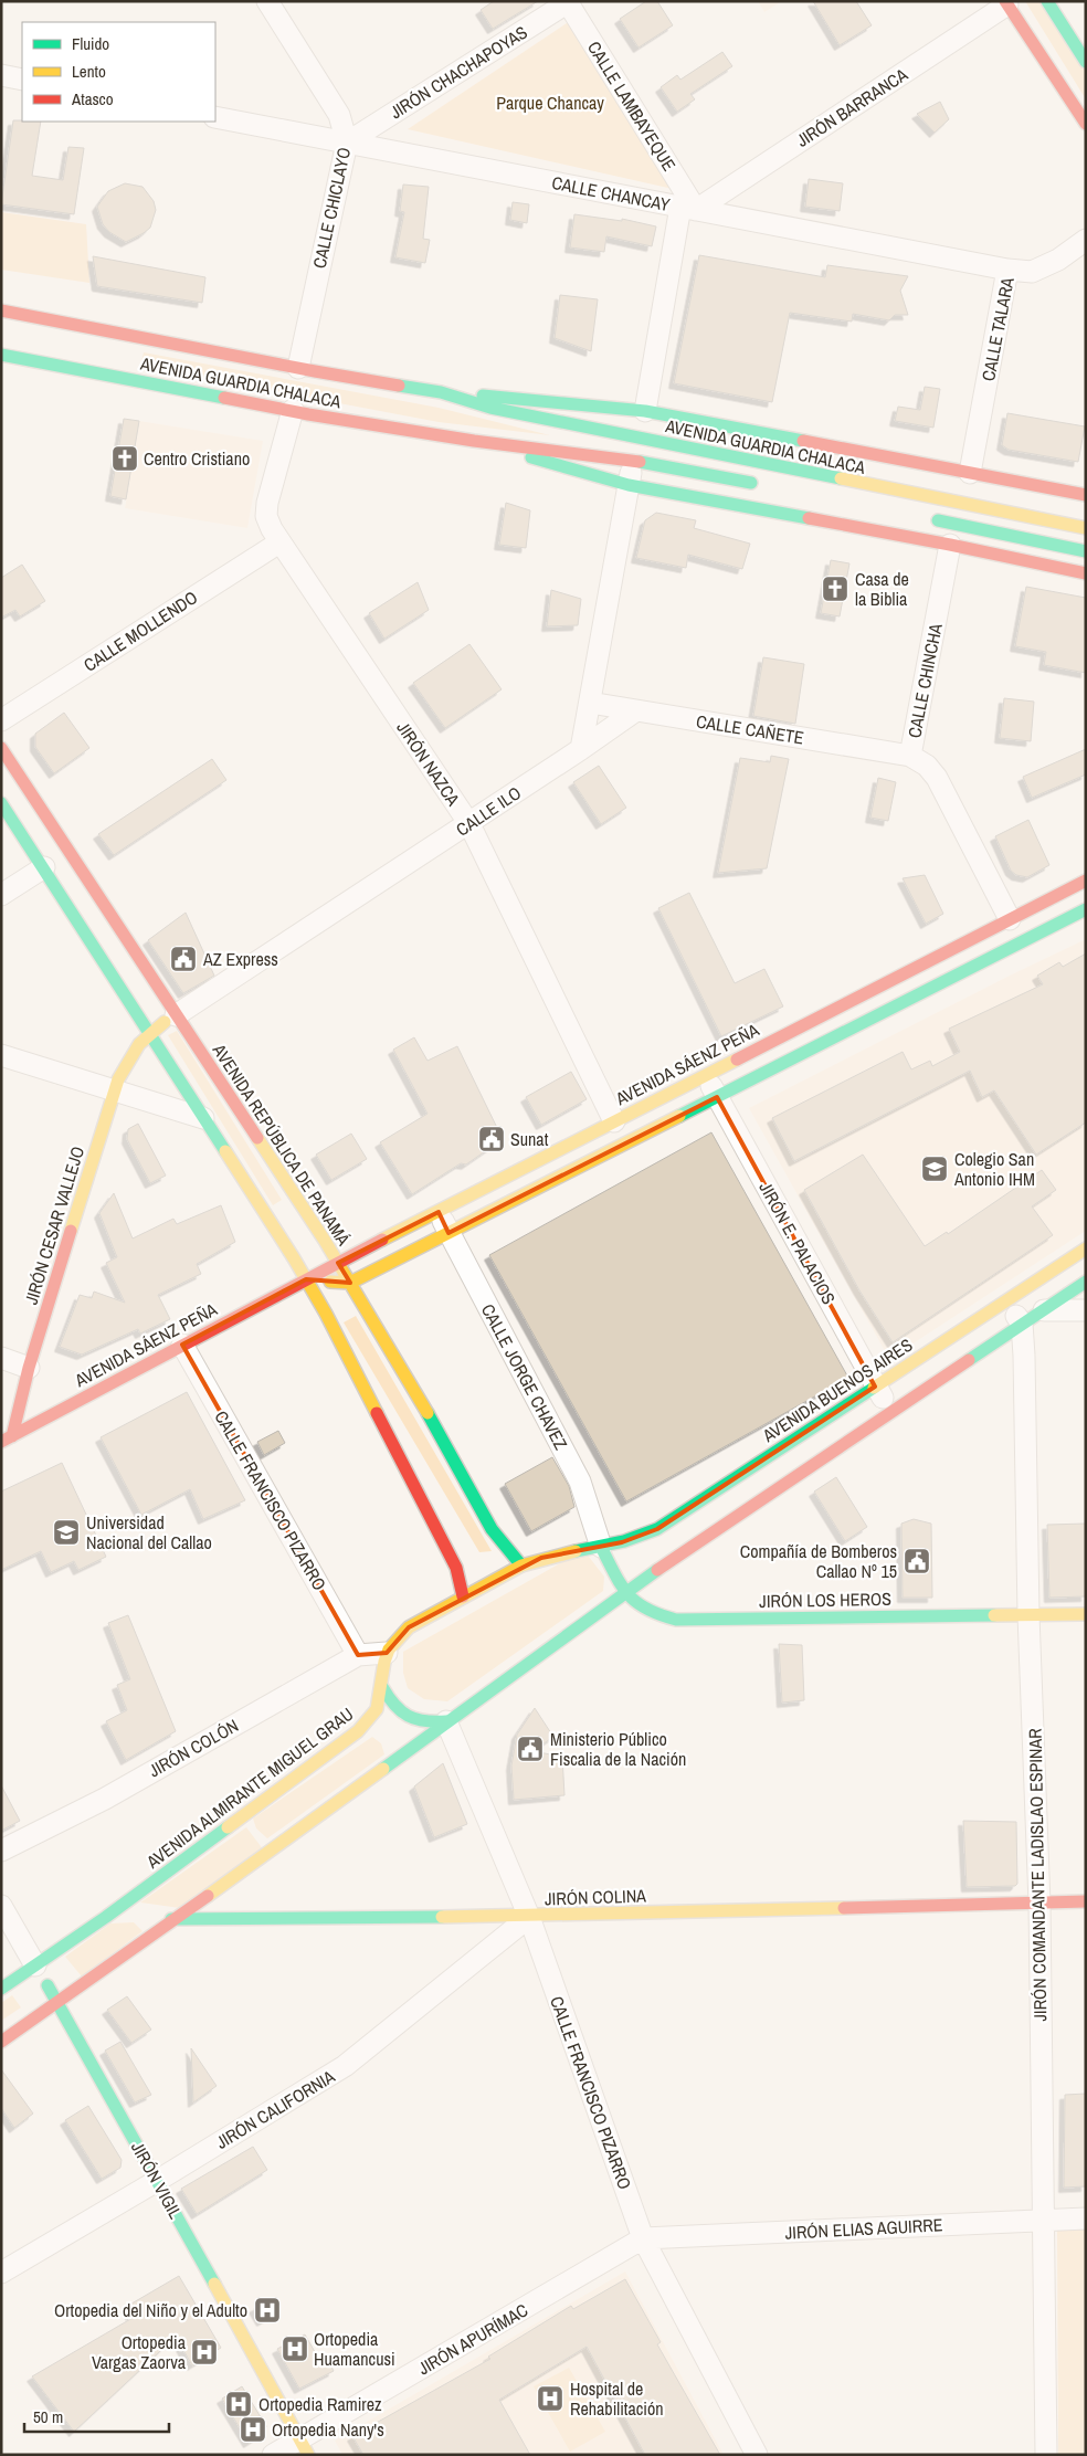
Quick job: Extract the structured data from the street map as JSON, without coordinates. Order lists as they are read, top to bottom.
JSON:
{
  "streets": {
    "main road": [
      "AVENIDA GUARDIA CHALACA",
      "CALLE ILO",
      "AVENIDA SÁENZ PEÑA",
      "AVENIDA REPÚBLICA DE PANAMÁ",
      "JIRÓN CESAR VALLEJO",
      "AVENIDA BUENOS AIRES",
      "JIRÓN LOS HEROS",
      "AVENIDA ALMIRANTE MIGUEL GRAU",
      "JIRÓN COLINA",
      "JIRÓN VIGIL"
    ],
    "street": [
      "JIRÓN CHACHAPOYAS",
      "CALLE LAMBAYEQUE",
      "JIRÓN BARRANCA",
      "CALLE CHANCAY",
      "CALLE CHICLAYO",
      "CALLE TALARA",
      "CALLE MOLLENDO",
      "CALLE CHINCHA",
      "CALLE CAÑETE",
      "JIRÓN NAZCA",
      "JIRÓN E. PALACIOS",
      "CALLE JORGE CHAVEZ",
      "CALLE FRANCISCO PIZARRO",
      "JIRÓN COLÓN",
      "JIRÓN COMANDANTE LADISLAO ESPINAR",
      "JIRÓN CALIFORNIA",
      "JIRÓN ELIAS AGUIRRE",
      "JIRÓN APURÍMAC"
    ]
  },
  "crossings": [
    ["JIRÓN CHACHAPOYAS", "CALLE LAMBAYEQUE"],
    ["JIRÓN CHACHAPOYAS", "CALLE CHANCAY"],
    ["JIRÓN CHACHAPOYAS", "CALLE CHICLAYO"],
    ["CALLE LAMBAYEQUE", "JIRÓN BARRANCA"],
    ["CALLE LAMBAYEQUE", "CALLE CHANCAY"],
    ["JIRÓN BARRANCA", "CALLE CHANCAY"],
    ["CALLE CHANCAY", "CALLE CHICLAYO"],
    ["CALLE CHANCAY", "CALLE TALARA"],
    ["CALLE CHICLAYO", "AVENIDA GUARDIA CHALACA"],
    ["CALLE TALARA", "AVENIDA GUARDIA CHALACA"],
    ["AVENIDA GUARDIA CHALACA", "CALLE CHINCHA"],
    ["AVENIDA GUARDIA CHALACA", "JIRÓN NAZCA"],
    ["CALLE MOLLENDO", "JIRÓN NAZCA"],
    ["CALLE CHINCHA", "CALLE CAÑETE"],
    ["CALLE CHINCHA", "AVENIDA SÁENZ PEÑA"],
    ["CALLE CAÑETE", "CALLE ILO"],
    ["JIRÓN NAZCA", "CALLE ILO"],
    ["JIRÓN NAZCA", "AVENIDA SÁENZ PEÑA"],
    ["CALLE ILO", "AVENIDA REPÚBLICA DE PANAMÁ"],
    ["CALLE ILO", "JIRÓN CESAR VALLEJO"],
    ["AVENIDA SÁENZ PEÑA", "AVENIDA REPÚBLICA DE PANAMÁ"],
    ["AVENIDA SÁENZ PEÑA", "JIRÓN CESAR VALLEJO"],
    ["AVENIDA SÁENZ PEÑA", "JIRÓN E. PALACIOS"],
    ["AVENIDA SÁENZ PEÑA", "CALLE JORGE CHAVEZ"],
    ["AVENIDA SÁENZ PEÑA", "CALLE FRANCISCO PIZARRO"],
    ["AVENIDA REPÚBLICA DE PANAMÁ", "AVENIDA ALMIRANTE MIGUEL GRAU"],
    ["JIRÓN E. PALACIOS", "AVENIDA BUENOS AIRES"],
    ["CALLE JORGE CHAVEZ", "AVENIDA BUENOS AIRES"],
    ["CALLE JORGE CHAVEZ", "JIRÓN LOS HEROS"],
    ["CALLE JORGE CHAVEZ", "AVENIDA ALMIRANTE MIGUEL GRAU"],
    ["AVENIDA BUENOS AIRES", "JIRÓN LOS HEROS"],
    ["AVENIDA BUENOS AIRES", "AVENIDA ALMIRANTE MIGUEL GRAU"],
    ["CALLE FRANCISCO PIZARRO", "JIRÓN COLÓN"],
    ["CALLE FRANCISCO PIZARRO", "JIRÓN COLINA"],
    ["CALLE FRANCISCO PIZARRO", "JIRÓN CALIFORNIA"],
    ["CALLE FRANCISCO PIZARRO", "JIRÓN ELIAS AGUIRRE"],
    ["CALLE FRANCISCO PIZARRO", "JIRÓN APURÍMAC"],
    ["JIRÓN LOS HEROS", "AVENIDA ALMIRANTE MIGUEL GRAU"],
    ["JIRÓN LOS HEROS", "JIRÓN COMANDANTE LADISLAO ESPINAR"],
    ["JIRÓN COLÓN", "AVENIDA ALMIRANTE MIGUEL GRAU"],
    ["AVENIDA ALMIRANTE MIGUEL GRAU", "JIRÓN VIGIL"],
    ["JIRÓN COMANDANTE LADISLAO ESPINAR", "JIRÓN COLINA"],
    ["JIRÓN COMANDANTE LADISLAO ESPINAR", "JIRÓN ELIAS AGUIRRE"],
    ["JIRÓN COLINA", "JIRÓN CALIFORNIA"],
    ["JIRÓN CALIFORNIA", "JIRÓN VIGIL"],
    ["JIRÓN VIGIL", "JIRÓN APURÍMAC"],
    ["JIRÓN ELIAS AGUIRRE", "JIRÓN APURÍMAC"]
  ],
  "parks": ["Parque Chancay"],
  "places": {
    "church": ["Centro Cristiano", "Casa de la Biblia"],
    "public building": [
      "AZ Express",
      "Sunat",
      "Compañía de Bomberos Callao Nº 15",
      "Ministerio Público Fiscalia de la Nación"
    ],
    "school or university": ["Colegio San Antonio IHM", "Universidad Nacional del Callao"],
    "hospital": [
      "Ortopedia del Niño y el Adulto",
      "Ortopedia Huamancusi",
      "Ortopedia Vargas Zaorva",
      "Hospital de Rehabilitación",
      "Ortopedia Ramirez",
      "Ortopedia Nany's"
    ]
  },
  "legend": ["Fluido", "Lento", "Atasco"],
  "scale_bar": "50 m"
}
